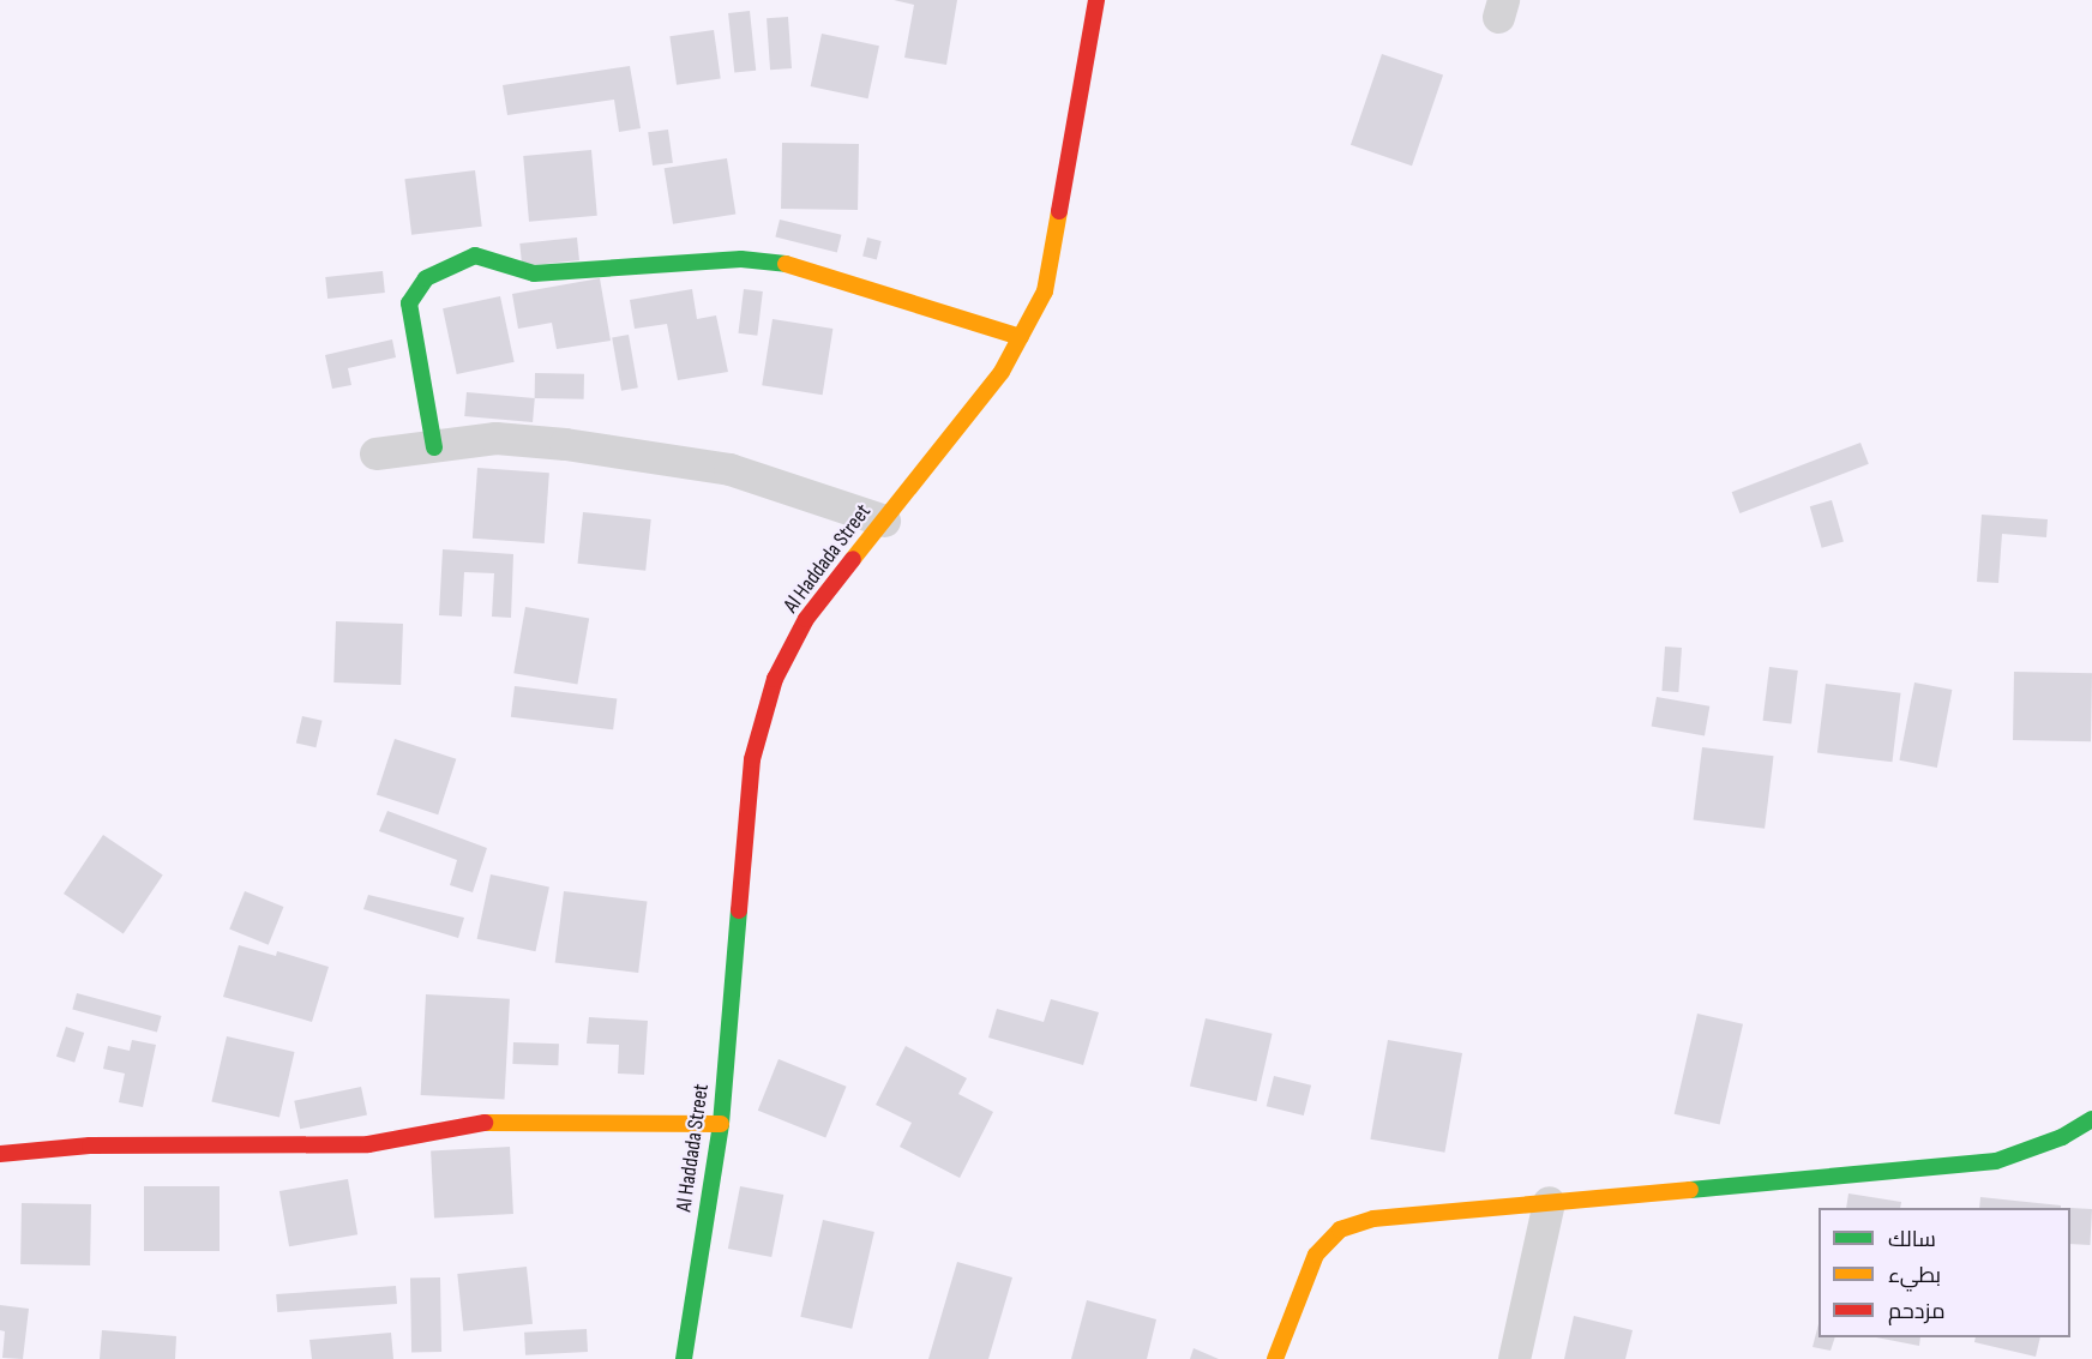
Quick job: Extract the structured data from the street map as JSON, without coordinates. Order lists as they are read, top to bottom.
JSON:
{
  "streets": {
    "street": ["Al Haddada Street"]
  },
  "legend": ["سالك", "بطيء", "مزدحم"]
}
